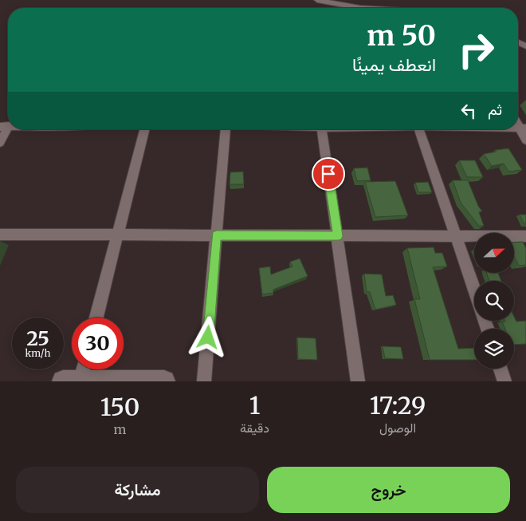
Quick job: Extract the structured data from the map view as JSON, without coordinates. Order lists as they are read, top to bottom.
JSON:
{
  "north": "right",
  "page": {
    "turn": ["50 m", "انعطف يمينًا"],
    "then": "ثم",
    "speed": "25 km/h",
    "limit": "30",
    "eta": [
      "17:29",
      "الوصول",
      "1",
      "دقيقة",
      "150",
      "m"
    ],
    "buttons": ["خروج", "مشاركة"]
  }
}
